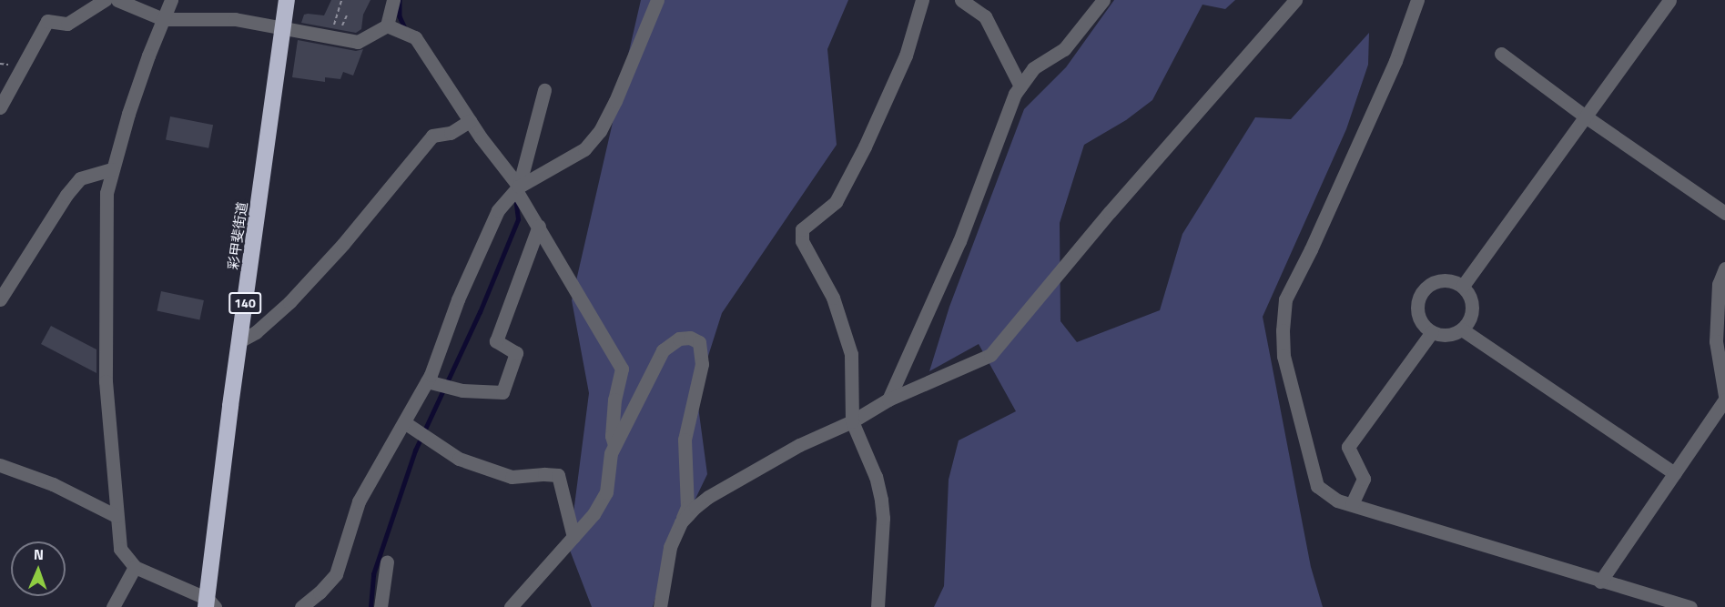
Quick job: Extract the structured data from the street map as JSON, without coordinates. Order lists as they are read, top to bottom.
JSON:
{
  "streets": {
    "highway": ["彩甲斐街道", "140"]
  },
  "north": "top"
}
